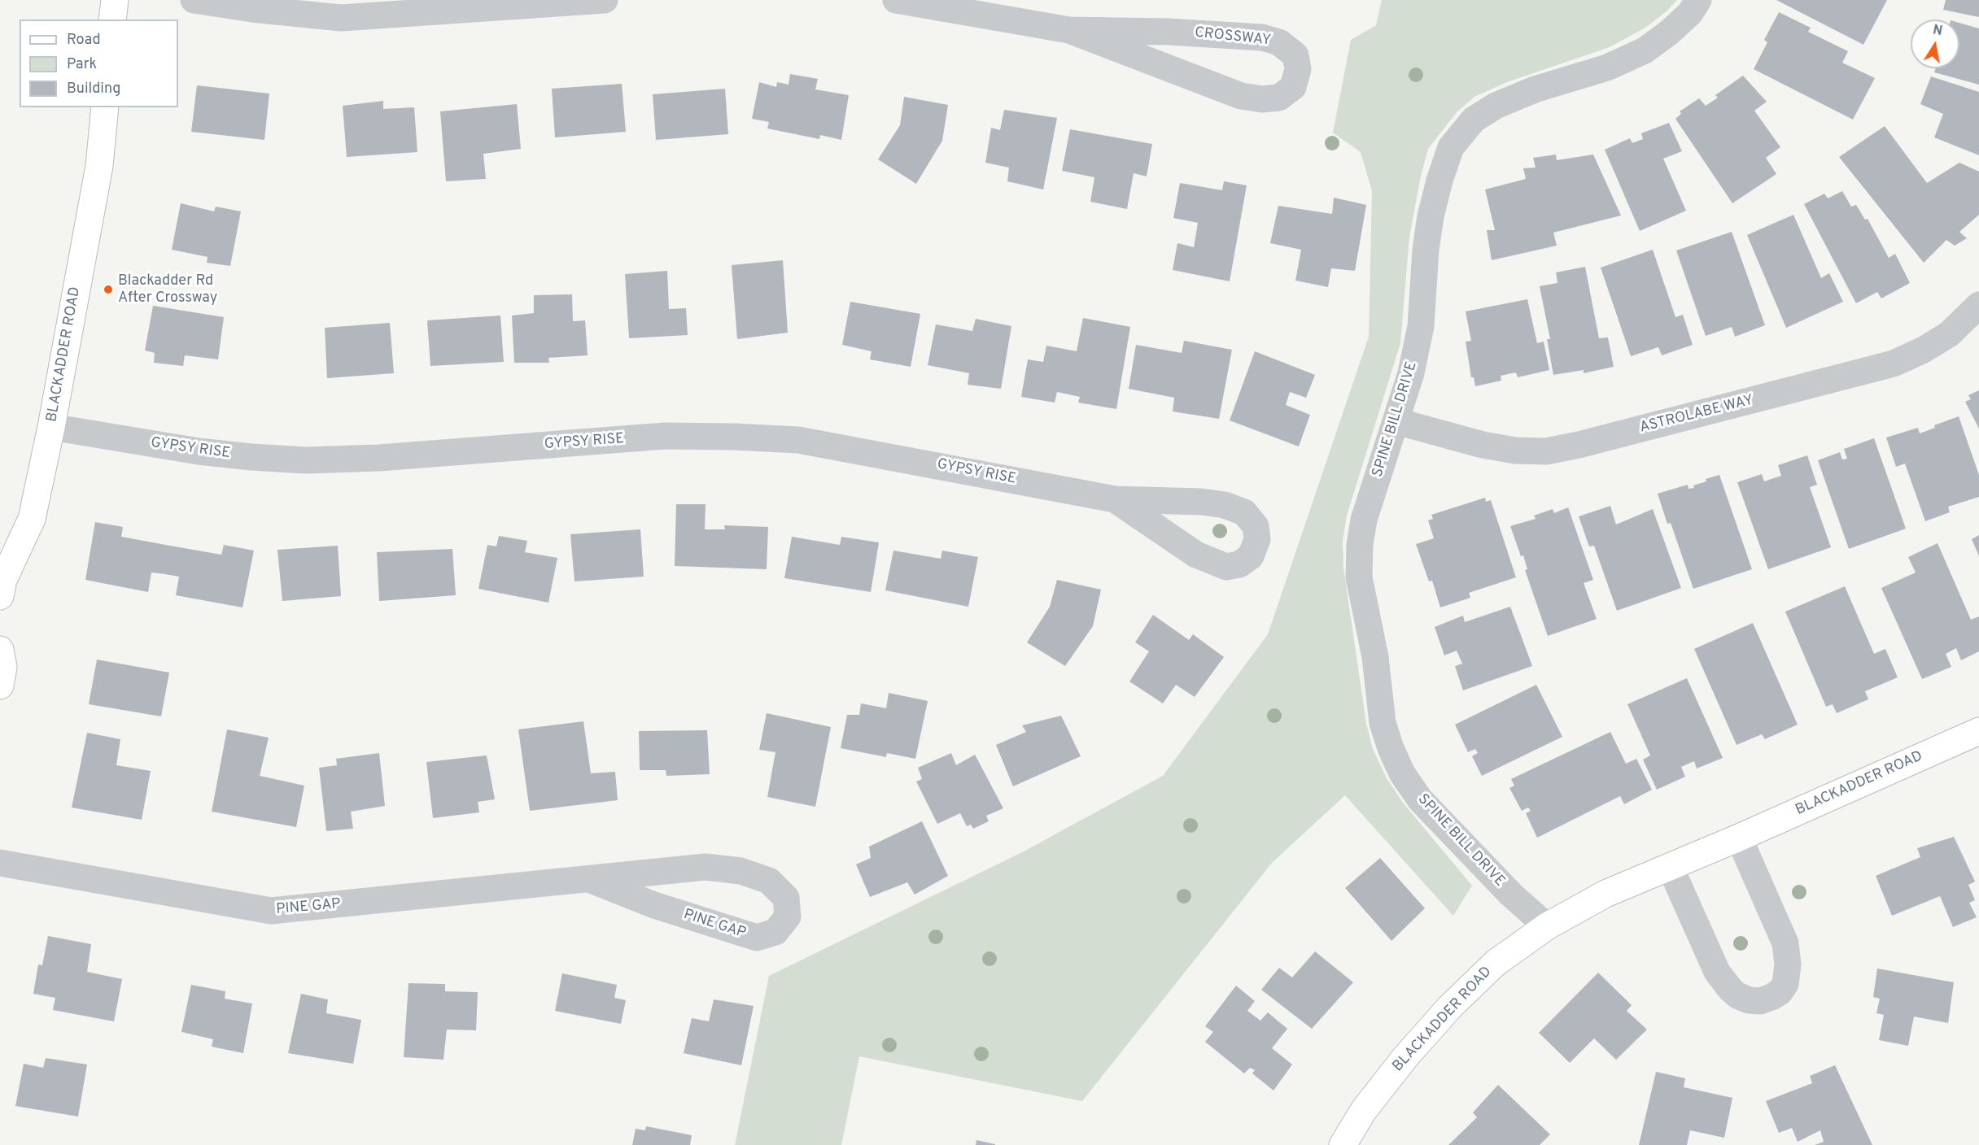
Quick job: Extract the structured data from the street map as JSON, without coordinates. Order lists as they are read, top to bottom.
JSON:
{
  "streets": {
    "street": [
      "CROSSWAY",
      "BLACKADDER ROAD",
      "ASTROLABE WAY",
      "SPINE BILL DRIVE",
      "GYPSY RISE",
      "PINE GAP"
    ]
  },
  "crossings": [
    ["BLACKADDER ROAD", "SPINE BILL DRIVE"],
    ["BLACKADDER ROAD", "GYPSY RISE"],
    ["ASTROLABE WAY", "SPINE BILL DRIVE"]
  ],
  "places": ["Blackadder Rd After Crossway"],
  "legend": ["Road", "Park", "Building"],
  "north": "top"
}
